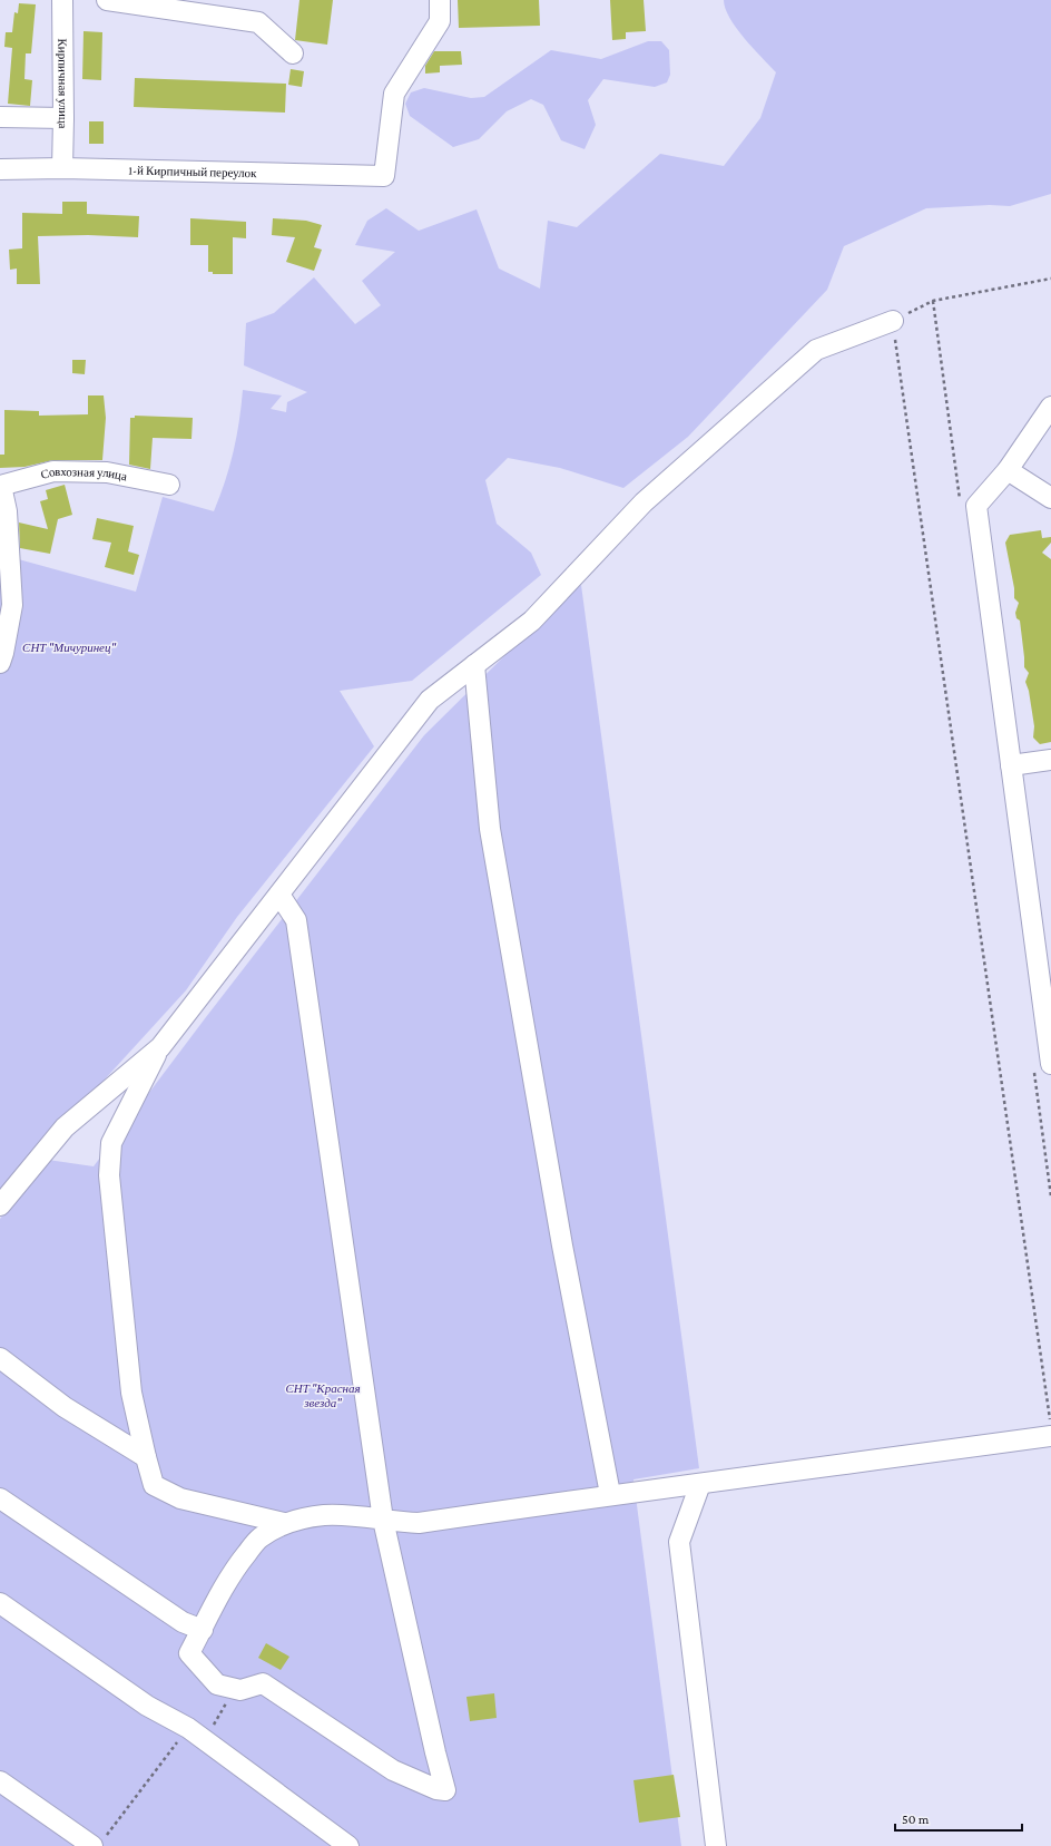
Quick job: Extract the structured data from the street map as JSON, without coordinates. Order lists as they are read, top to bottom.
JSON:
{
  "streets": {
    "street": ["Кирпичная улица", "1-й Кирпичный переулок", "Совхозная улица"]
  },
  "crossings": [
    ["Кирпичная улица", "1-й Кирпичный переулок"]
  ],
  "parks": ["СНТ \"Мичуринец\"", "СНТ \"Красная звезда\""],
  "scale_bar": "50 m"
}
